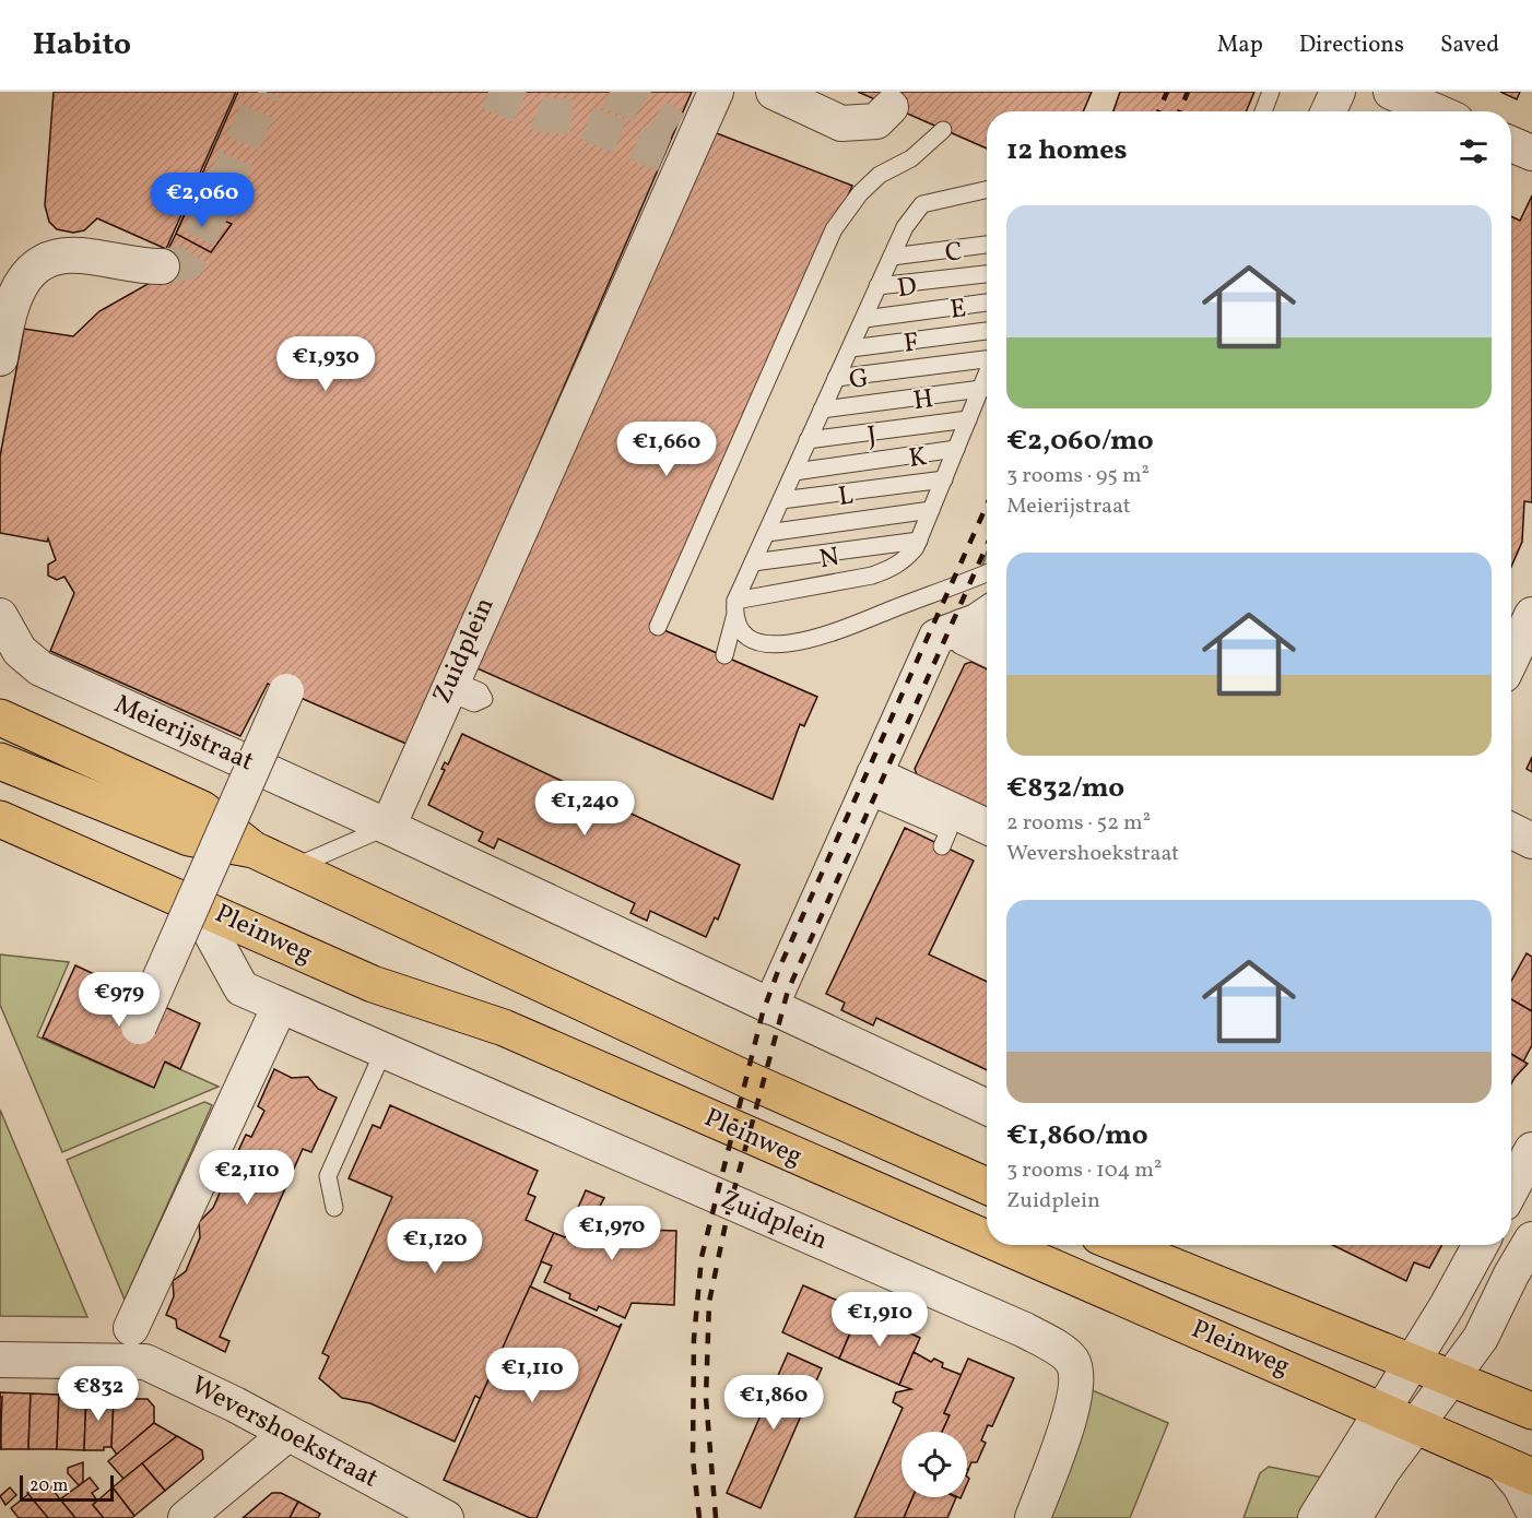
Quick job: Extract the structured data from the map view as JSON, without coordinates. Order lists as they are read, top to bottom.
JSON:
{
  "streets": {
    "main road": ["Pleinweg"],
    "street": ["Zuidplein", "Meierijstraat", "Wevershoekstraat"],
    "lane": [
      "C",
      "D",
      "E",
      "F",
      "G",
      "H",
      "J",
      "K",
      "L",
      "N"
    ]
  },
  "crossings": [
    ["Zuidplein", "Meierijstraat"],
    ["Zuidplein", "Pleinweg"]
  ],
  "scale_bar": "20 m",
  "page": {
    "header": "Habito",
    "nav": ["Map", "Directions", "Saved"],
    "heading": "12 homes",
    "price": [
      "€2,060",
      "€1,930",
      "€1,660",
      "€1,240",
      "€979",
      "€2,110",
      "€1,970",
      "€1,120",
      "€1,910",
      "€1,110",
      "€832",
      "€1,860"
    ],
    "list": [
      {
        "name": "€2,060/mo",
        "note": "3 rooms · 95 m² · Meierijstraat"
      },
      {
        "name": "€832/mo",
        "note": "2 rooms · 52 m² · Wevershoekstraat"
      },
      {
        "name": "€1,860/mo",
        "note": "3 rooms · 104 m² · Zuidplein"
      }
    ],
    "scale": "20 m"
  }
}
